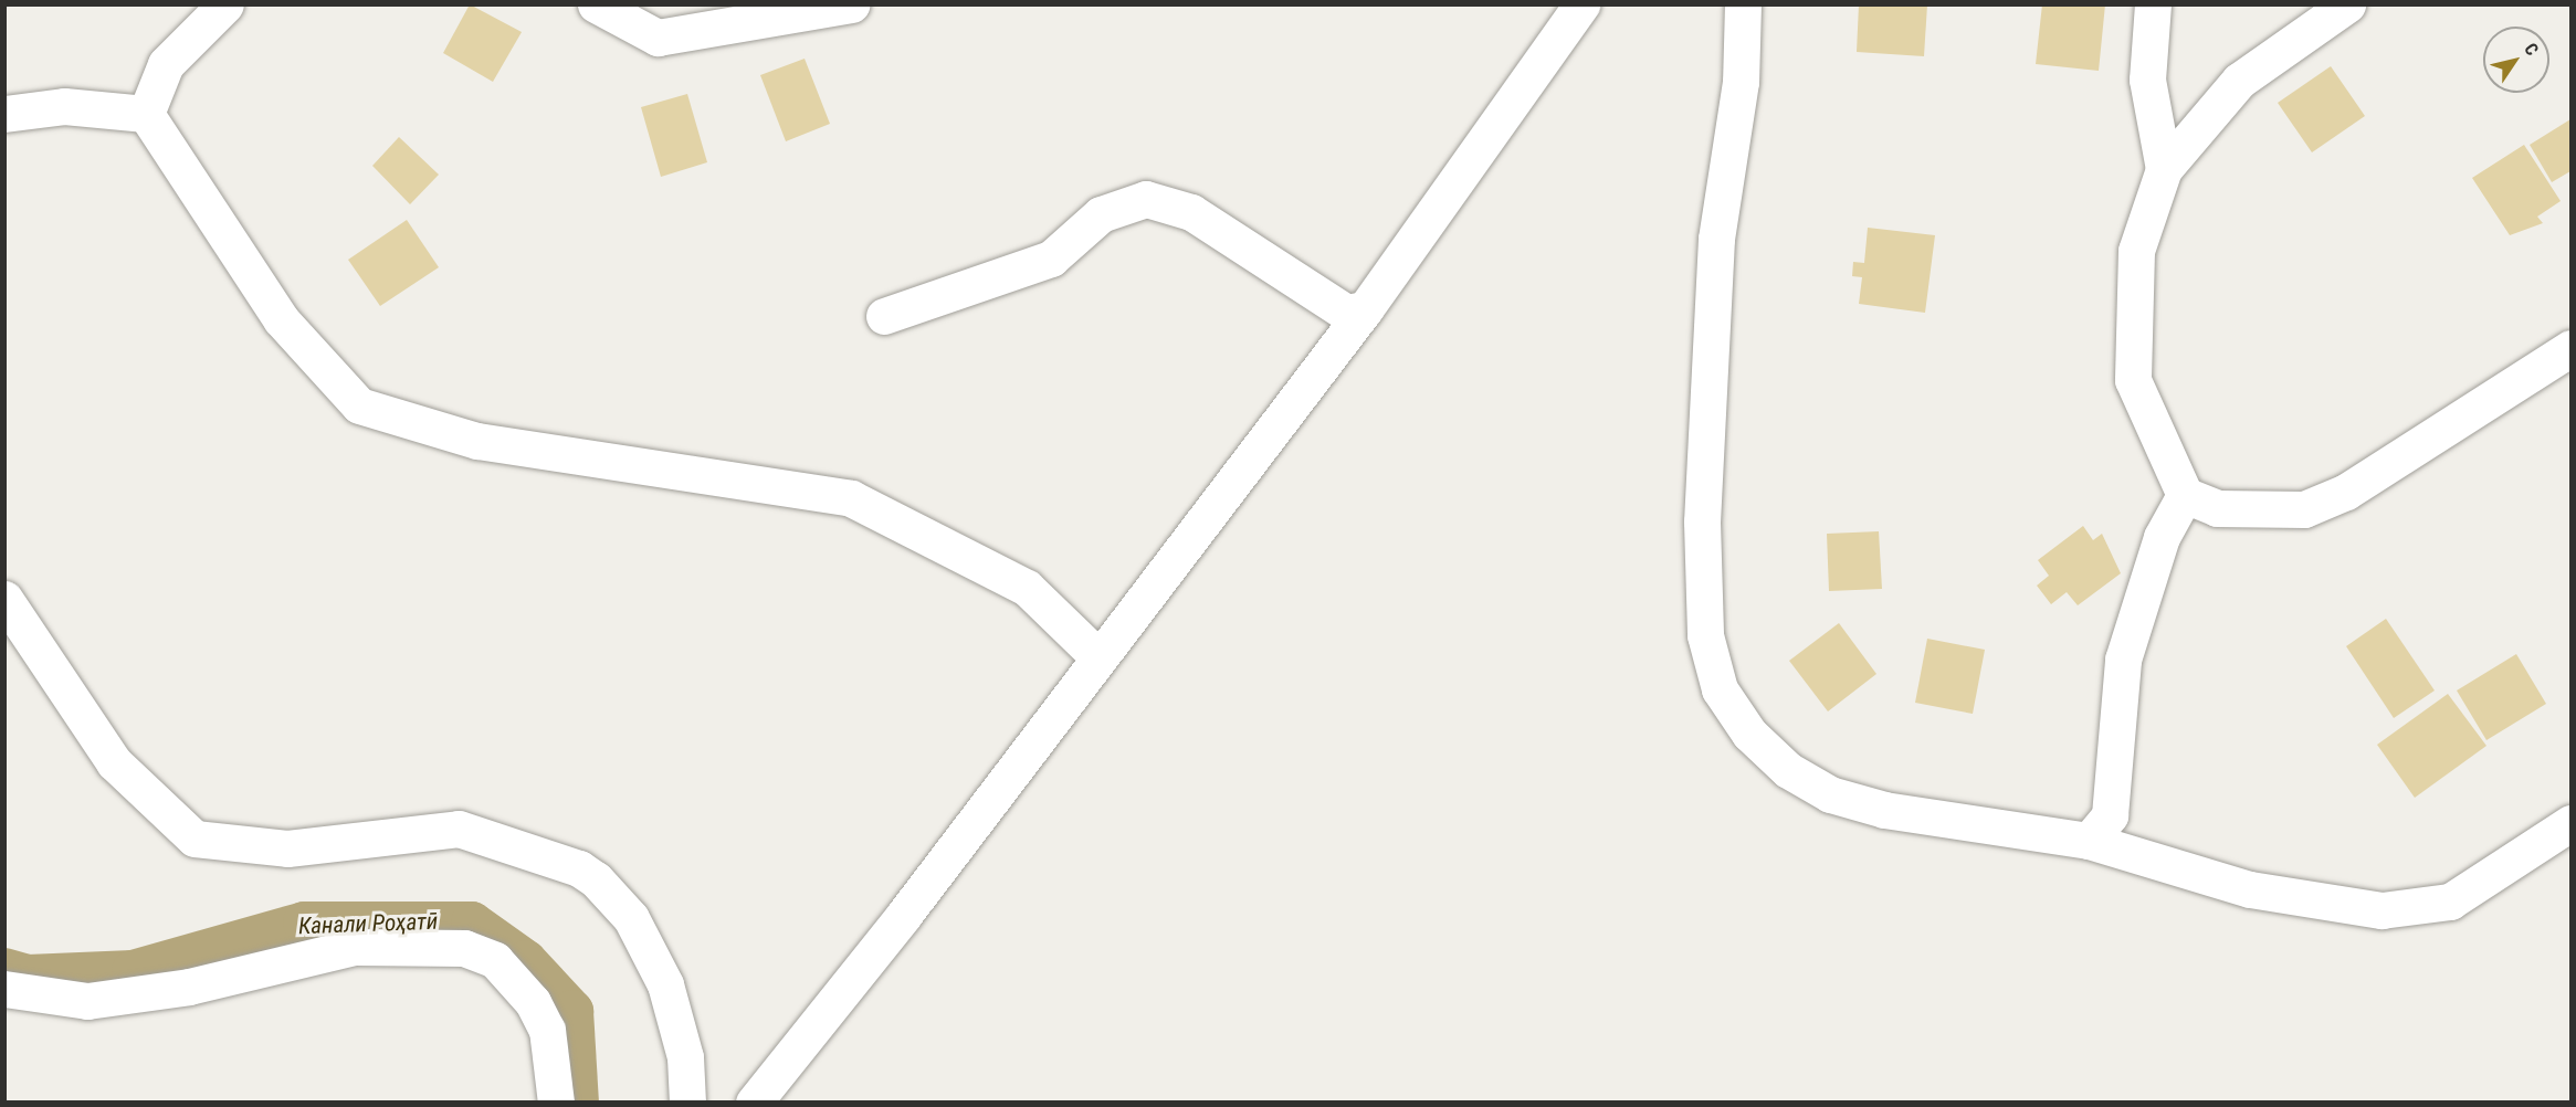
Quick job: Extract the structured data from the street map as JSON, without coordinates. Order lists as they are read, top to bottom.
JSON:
{
  "water": ["Канали Роҳатӣ"],
  "north": "top right"
}
